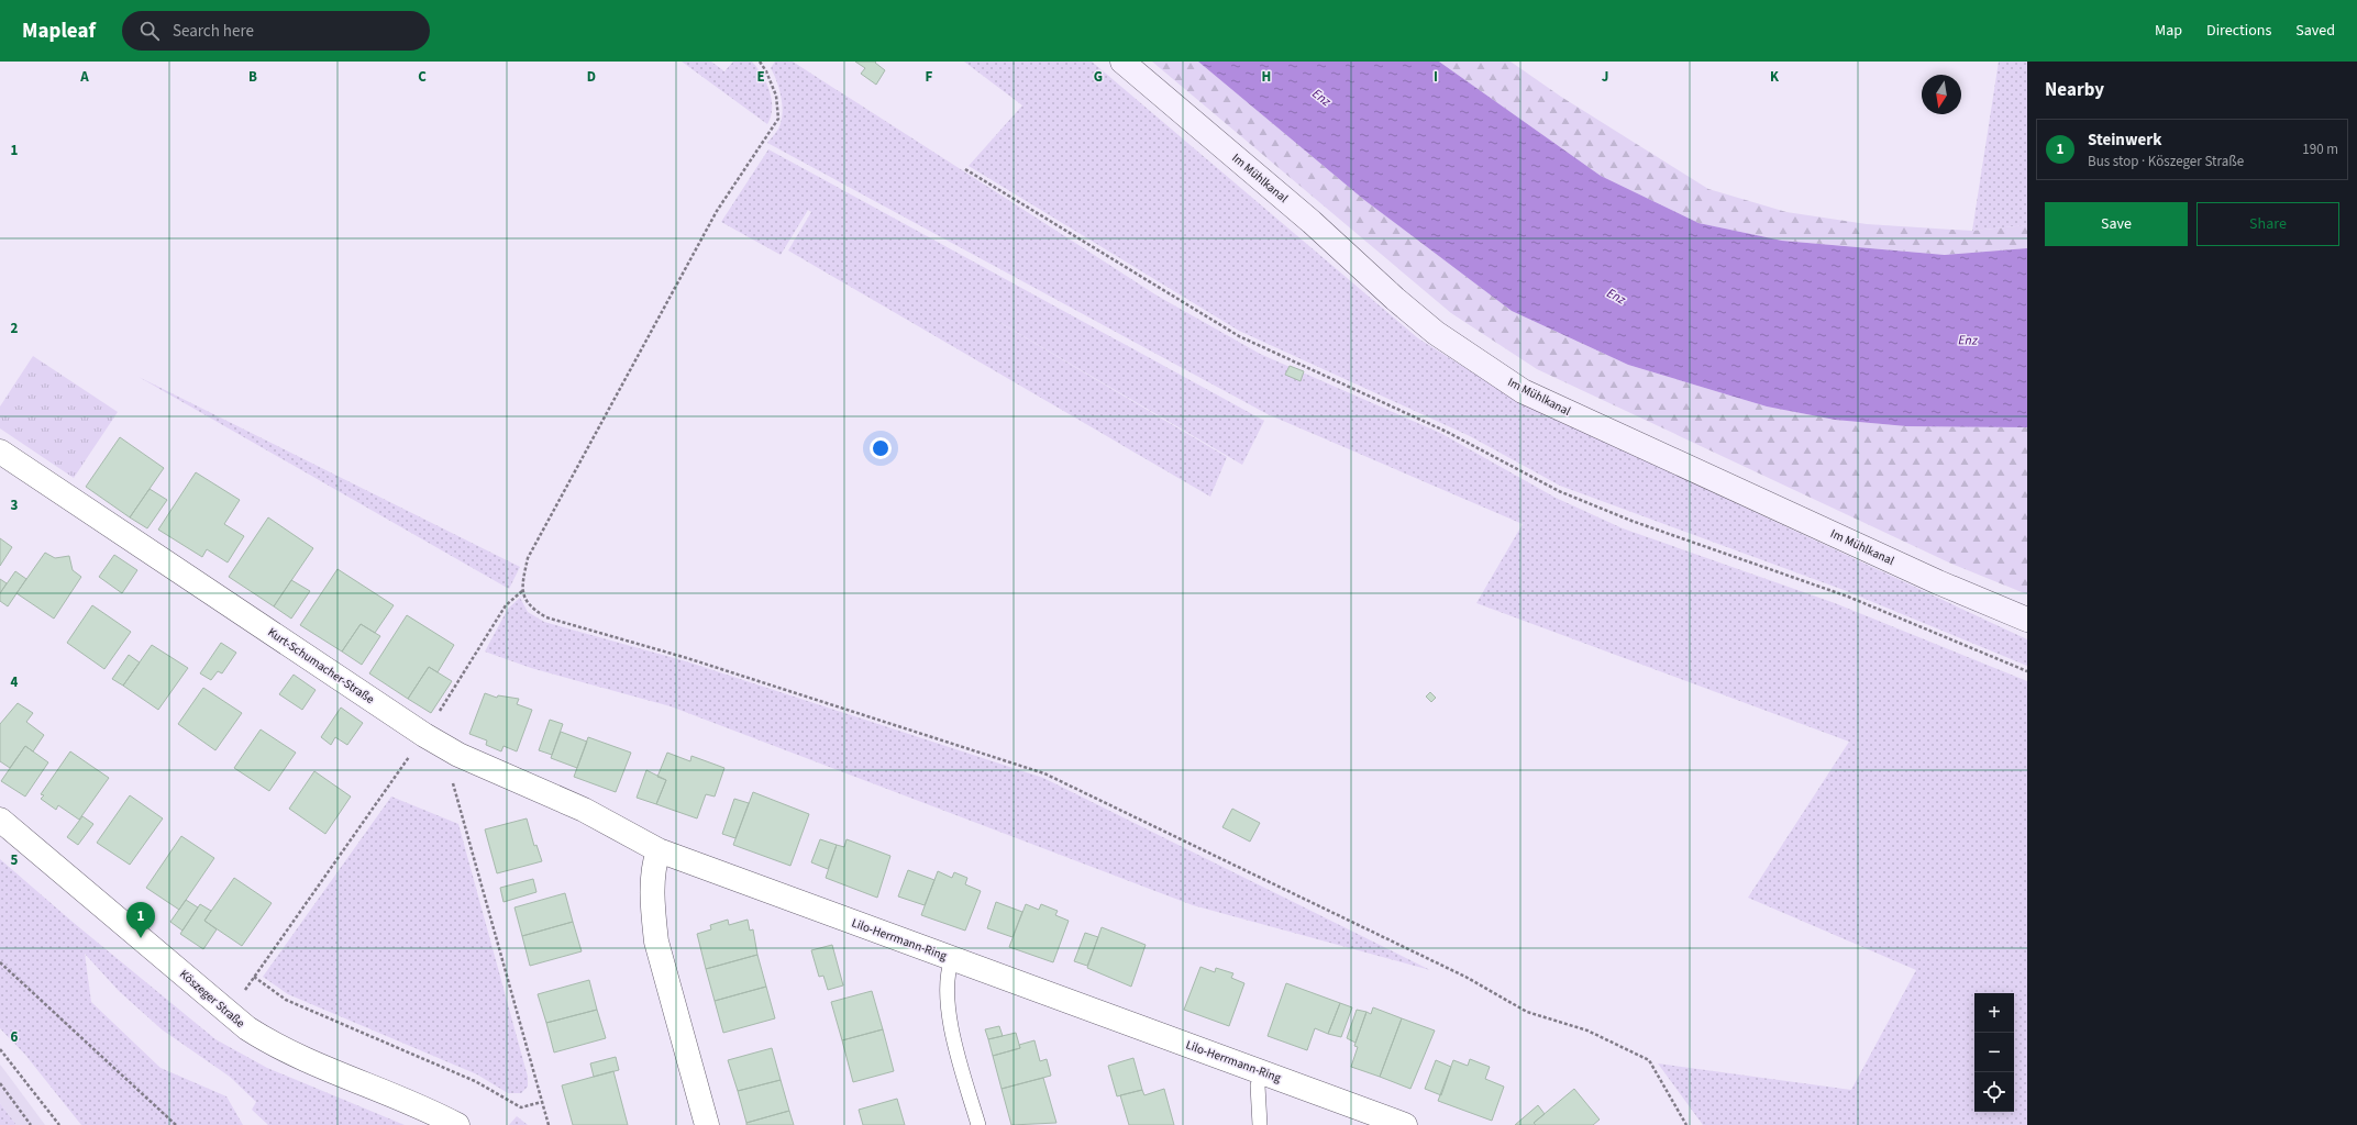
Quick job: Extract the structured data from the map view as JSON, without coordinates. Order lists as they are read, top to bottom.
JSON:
{
  "streets": {
    "street": [
      "Im Mühlkanal",
      "Kurt-Schumacher-Straße",
      "Lilo-Herrmann-Ring",
      "Köszeger Straße"
    ]
  },
  "crossings": [
    ["Kurt-Schumacher-Straße", "Lilo-Herrmann-Ring"]
  ],
  "water": ["Enz"],
  "north": "bottom",
  "page": {
    "header": "Mapleaf",
    "search": "Search here",
    "nav": ["Map", "Directions", "Saved"],
    "heading": "Nearby",
    "list": [
      {
        "mark": "1",
        "name": "Steinwerk",
        "note": "Bus stop · Köszeger Straße",
        "value": "190 m"
      }
    ],
    "buttons": ["Save", "Share"],
    "pins": "1",
    "map_buttons": ["+", "−"]
  },
  "grid": {
    "columns": [
      "A",
      "B",
      "C",
      "D",
      "E",
      "F",
      "G",
      "H",
      "I",
      "J",
      "K"
    ],
    "rows": [
      "1",
      "2",
      "3",
      "4",
      "5",
      "6"
    ]
  }
}
